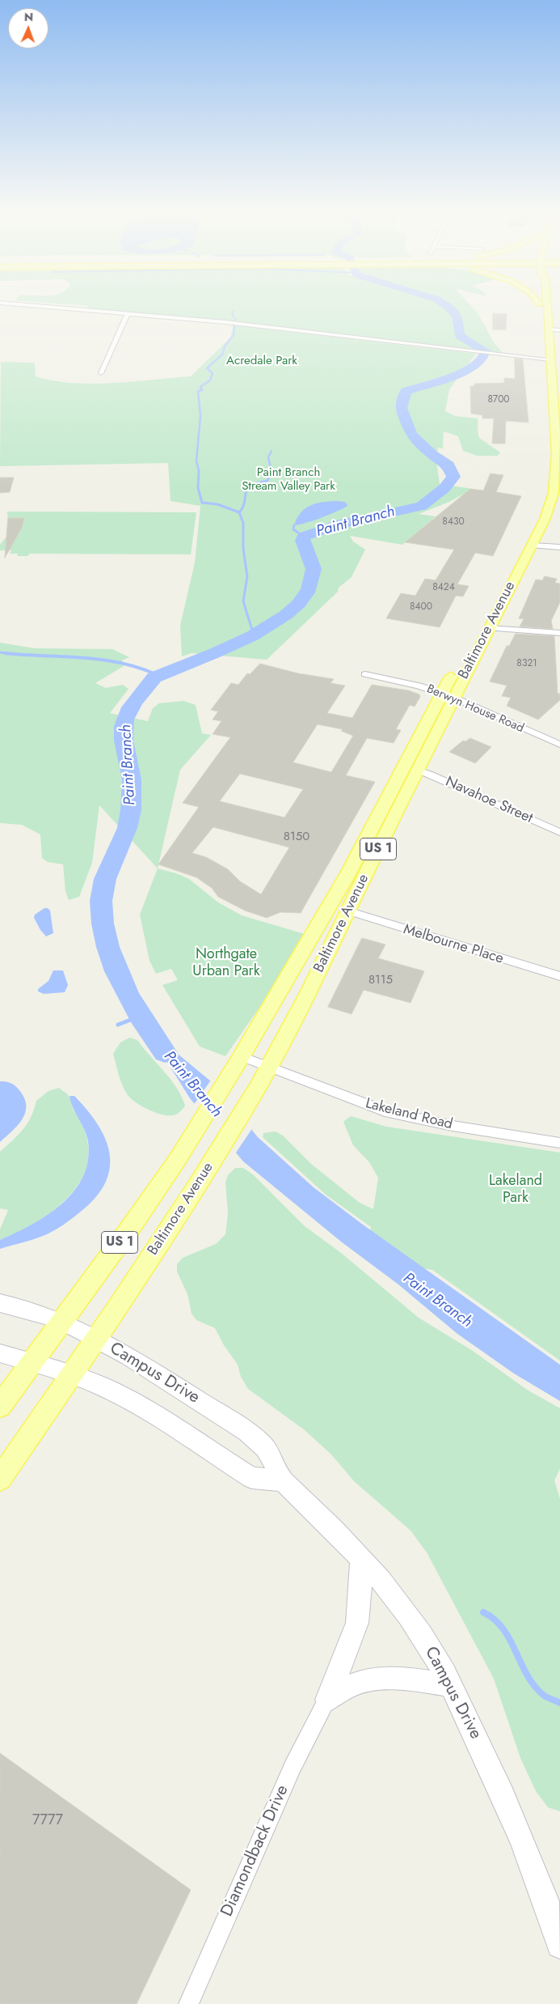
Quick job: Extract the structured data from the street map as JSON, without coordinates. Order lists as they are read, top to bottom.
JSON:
{
  "streets": {
    "main road": ["Baltimore Avenue", "US 1", "Campus Drive"],
    "street": [
      "Berwyn House Road",
      "Navahoe Street",
      "Melbourne Place",
      "Lakeland Road",
      "Diamondback Drive"
    ]
  },
  "crossings": [
    ["Baltimore Avenue", "Berwyn House Road"],
    ["Baltimore Avenue", "Navahoe Street"],
    ["Baltimore Avenue", "Melbourne Place"],
    ["Baltimore Avenue", "Lakeland Road"],
    ["Baltimore Avenue", "Campus Drive"]
  ],
  "water": ["Paint Branch"],
  "parks": [
    "Acredale Park",
    "Paint Branch Stream Valley Park",
    "Northgate Urban Park",
    "Lakeland Park"
  ],
  "house_numbers": [
    "8700",
    "8430",
    "8424",
    "8400",
    "8321",
    "8150",
    "8115",
    "7777"
  ],
  "north": "top"
}
